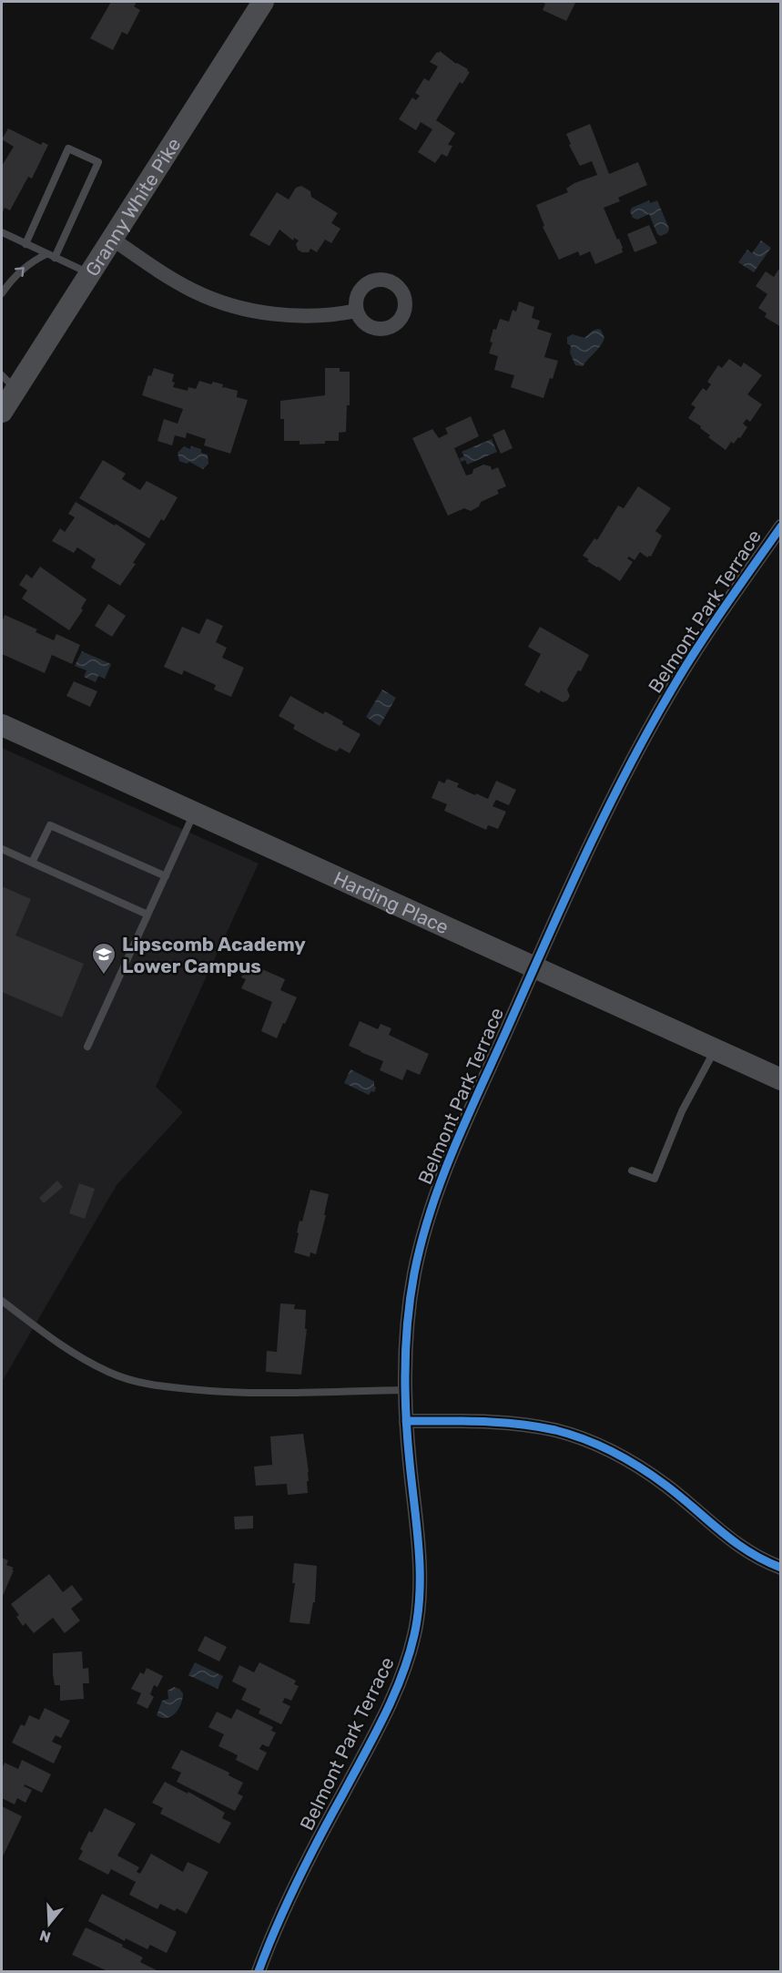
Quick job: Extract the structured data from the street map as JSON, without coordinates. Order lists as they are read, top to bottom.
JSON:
{
  "streets": {
    "main road": ["Granny White Pike", "Harding Place"],
    "street": ["Belmont Park Terrace"]
  },
  "crossings": [
    ["Belmont Park Terrace", "Harding Place"]
  ],
  "places": {
    "school or university": ["Lipscomb Academy Lower Campus"]
  },
  "north": "bottom"
}
